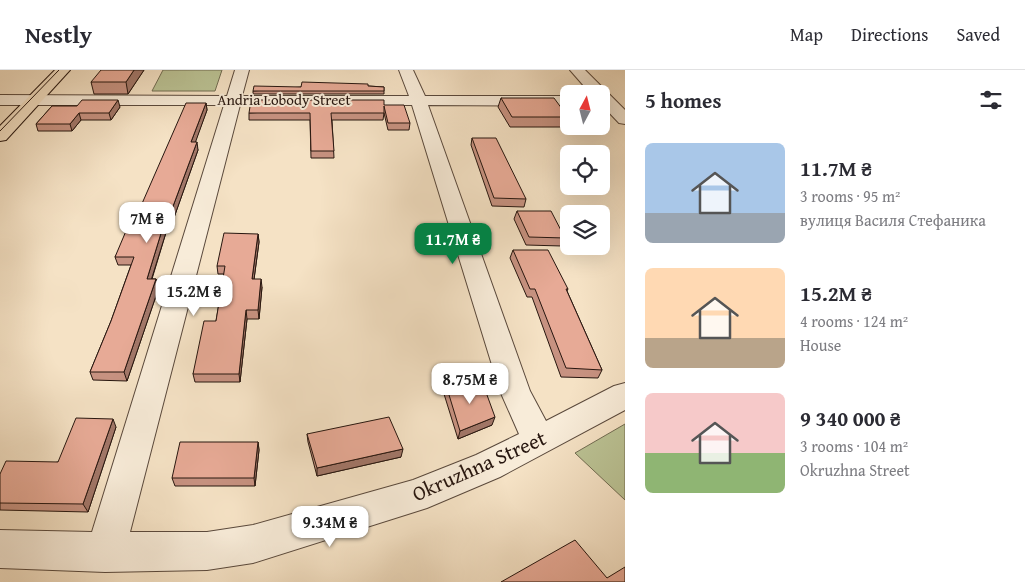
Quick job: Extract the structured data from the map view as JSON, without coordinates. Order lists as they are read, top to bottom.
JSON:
{
  "streets": {
    "street": ["Andria Lobody Street", "Okruzhna Street"]
  },
  "north": "top",
  "page": {
    "header": "Nestly",
    "nav": ["Map", "Directions", "Saved"],
    "heading": "5 homes",
    "list": [
      {
        "name": "11.7M ₴",
        "note": "3 rooms · 95 m² · вулиця Василя Стефаника"
      },
      {
        "name": "15.2M ₴",
        "note": "4 rooms · 124 m² · House"
      },
      {
        "name": "9 340 000 ₴",
        "note": "3 rooms · 104 m² · Okruzhna Street"
      }
    ],
    "price": [
      "7M ₴",
      "11.7M ₴",
      "15.2M ₴",
      "8.75M ₴",
      "9.34M ₴"
    ]
  }
}
